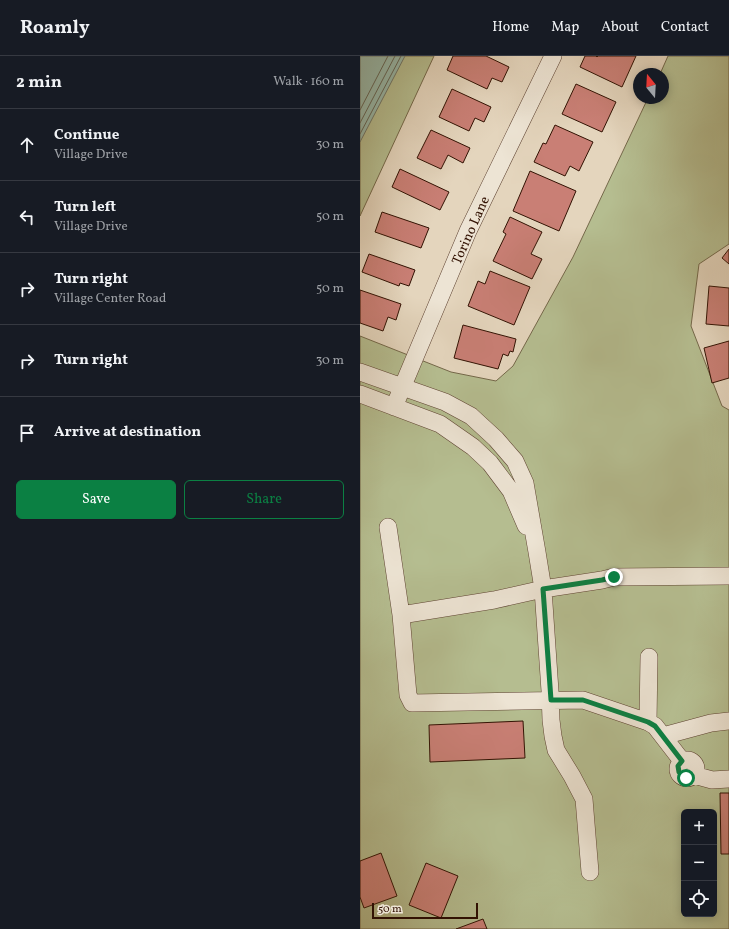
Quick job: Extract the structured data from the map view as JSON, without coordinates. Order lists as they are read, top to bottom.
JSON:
{
  "streets": {
    "street": ["Torino Lane"]
  },
  "scale_bar": "50 m",
  "north": "top",
  "page": {
    "header": "Roamly",
    "nav": [
      "Home",
      "Map",
      "About",
      "Contact"
    ],
    "heading": ["2 min", "Walk · 160 m"],
    "list": [
      ["Continue", "Village Drive", "30 m"],
      ["Turn left", "Village Drive", "50 m"],
      ["Turn right", "Village Center Road", "50 m"],
      ["Turn right", "30 m"],
      "Arrive at destination"
    ],
    "buttons": ["Save", "Share"],
    "map_buttons": ["+", "−"],
    "scale": "50 m"
  }
}
